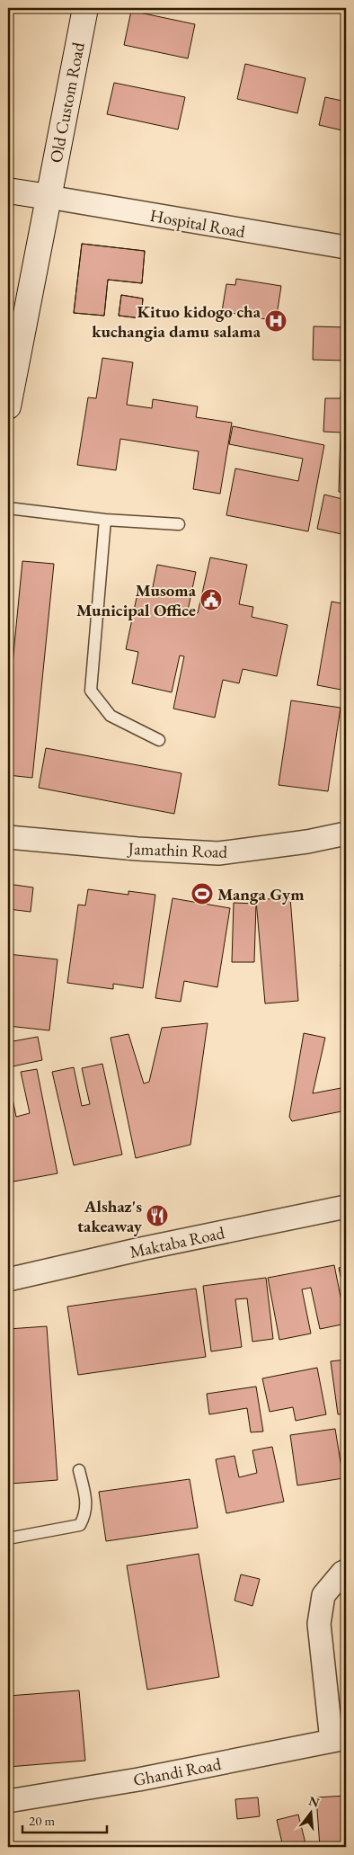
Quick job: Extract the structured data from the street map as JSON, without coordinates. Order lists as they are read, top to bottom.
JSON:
{
  "streets": {
    "street": [
      "Old Custom Road",
      "Hospital Road",
      "Jamathin Road",
      "Maktaba Road",
      "Ghandi Road"
    ]
  },
  "crossings": [
    ["Old Custom Road", "Hospital Road"]
  ],
  "places": {
    "hospital": ["Kituo kidogo cha kuchangia damu salama"],
    "public building": ["Musoma Municipal Office"],
    "sports": ["Manga Gym"],
    "restaurant": ["Alshaz's takeaway"]
  },
  "scale_bar": "20 m",
  "north": "top"
}
